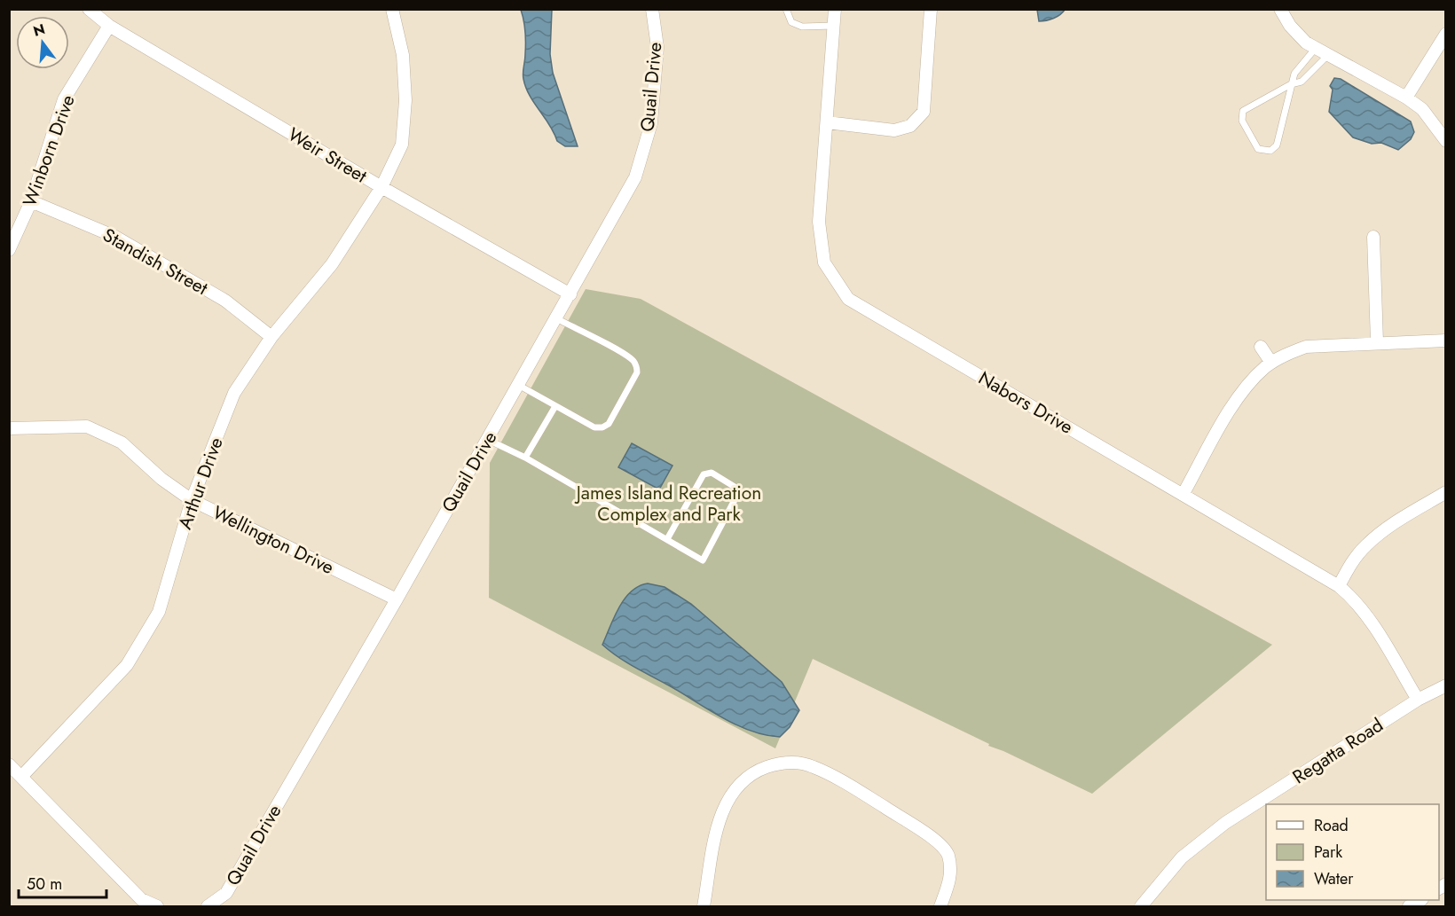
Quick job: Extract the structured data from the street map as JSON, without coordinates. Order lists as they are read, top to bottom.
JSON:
{
  "streets": {
    "street": [
      "Quail Drive",
      "Winborn Drive",
      "Weir Street",
      "Standish Street",
      "Nabors Drive",
      "Arthur Drive",
      "Wellington Drive",
      "Regatta Road"
    ]
  },
  "crossings": [
    ["Quail Drive", "Weir Street"],
    ["Quail Drive", "Wellington Drive"],
    ["Winborn Drive", "Weir Street"],
    ["Winborn Drive", "Standish Street"],
    ["Weir Street", "Arthur Drive"],
    ["Standish Street", "Arthur Drive"],
    ["Nabors Drive", "Regatta Road"],
    ["Arthur Drive", "Wellington Drive"]
  ],
  "parks": ["James Island Recreation Complex and Park"],
  "legend": ["Road", "Park", "Water"],
  "scale_bar": "50 m",
  "north": "top"
}
